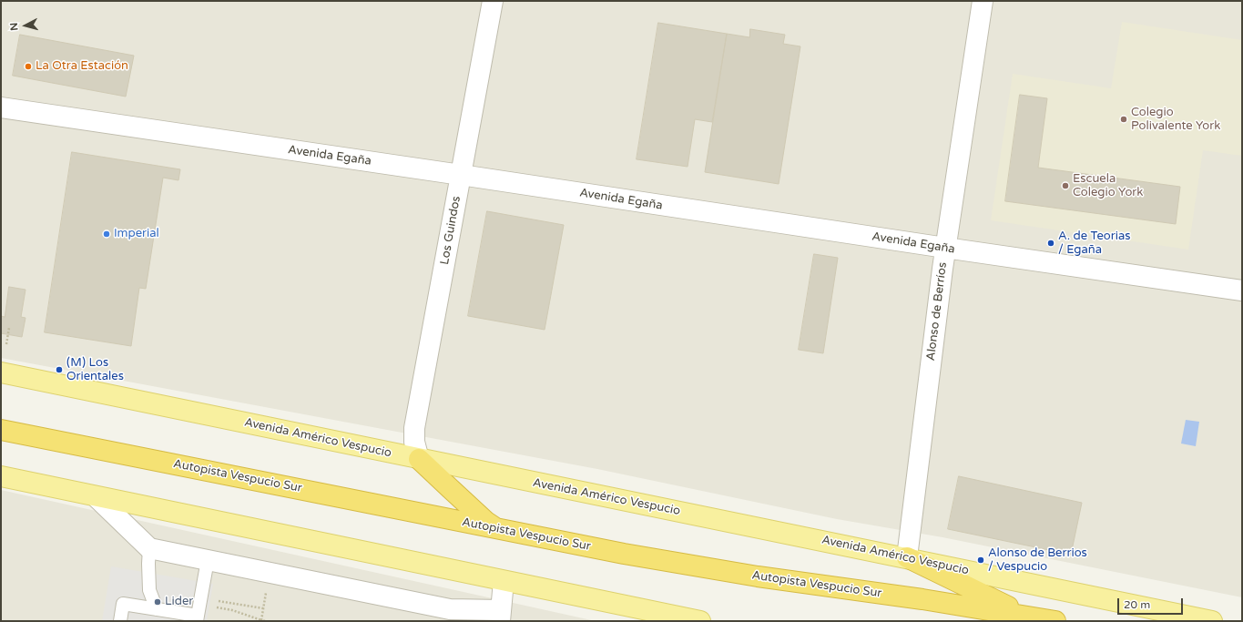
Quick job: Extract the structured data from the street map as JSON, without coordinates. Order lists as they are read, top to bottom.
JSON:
{
  "streets": {
    "highway": ["Autopista Vespucio Sur"],
    "main road": ["Avenida Américo Vespucio"],
    "street": ["Avenida Egaña", "Los Guindos", "Alonso de Berríos"]
  },
  "crossings": [
    ["Avenida Egaña", "Los Guindos"],
    ["Avenida Egaña", "Alonso de Berríos"],
    ["Los Guindos", "Avenida Américo Vespucio"],
    ["Alonso de Berríos", "Avenida Américo Vespucio"]
  ],
  "places": [
    "La Otra Estación",
    "Colegio Polivalente York",
    "Escuela Colegio York",
    "Imperial",
    "A. de Teorias / Egaña",
    "(M) Los Orientales",
    "Alonso de Berrios / Vespucio",
    "Lider"
  ],
  "scale_bar": "20 m",
  "north": "left"
}
